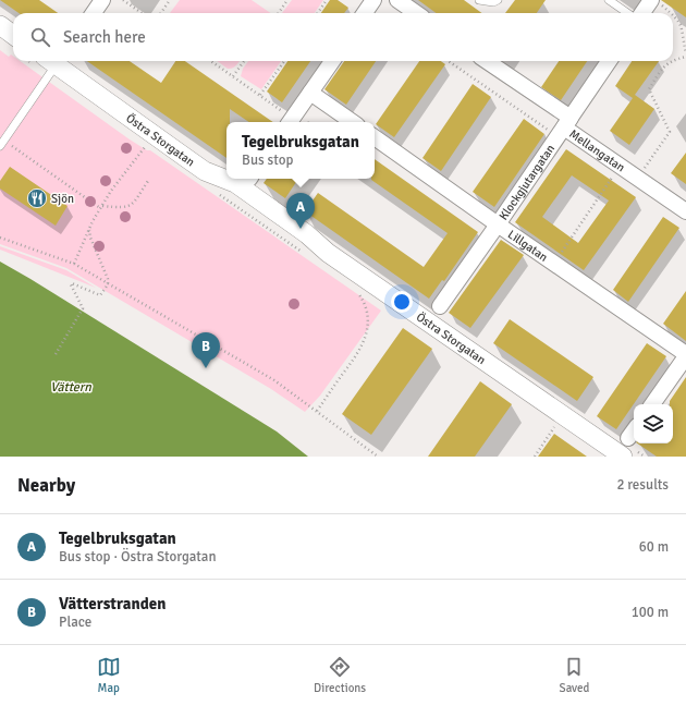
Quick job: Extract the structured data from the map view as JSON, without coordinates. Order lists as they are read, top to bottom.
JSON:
{
  "streets": {
    "street": [
      "Östra Storgatan",
      "Mellangatan",
      "Klockgjutargatan",
      "Lillgatan"
    ]
  },
  "crossings": [
    ["Mellangatan", "Klockgjutargatan"],
    ["Klockgjutargatan", "Lillgatan"]
  ],
  "water": ["Vättern"],
  "places": {
    "restaurant": ["Sjön"]
  },
  "page": {
    "search": "Search here",
    "popup": ["Tegelbruksgatan", "Bus stop"],
    "pins": ["A", "B"],
    "heading": ["Nearby", "2 results"],
    "list": [
      {
        "mark": "A",
        "name": "Tegelbruksgatan",
        "note": "Bus stop · Östra Storgatan",
        "value": "60 m"
      },
      {
        "mark": "B",
        "name": "Vätterstranden",
        "note": "Place",
        "value": "100 m"
      }
    ],
    "nav": ["Map", "Directions", "Saved"]
  }
}
